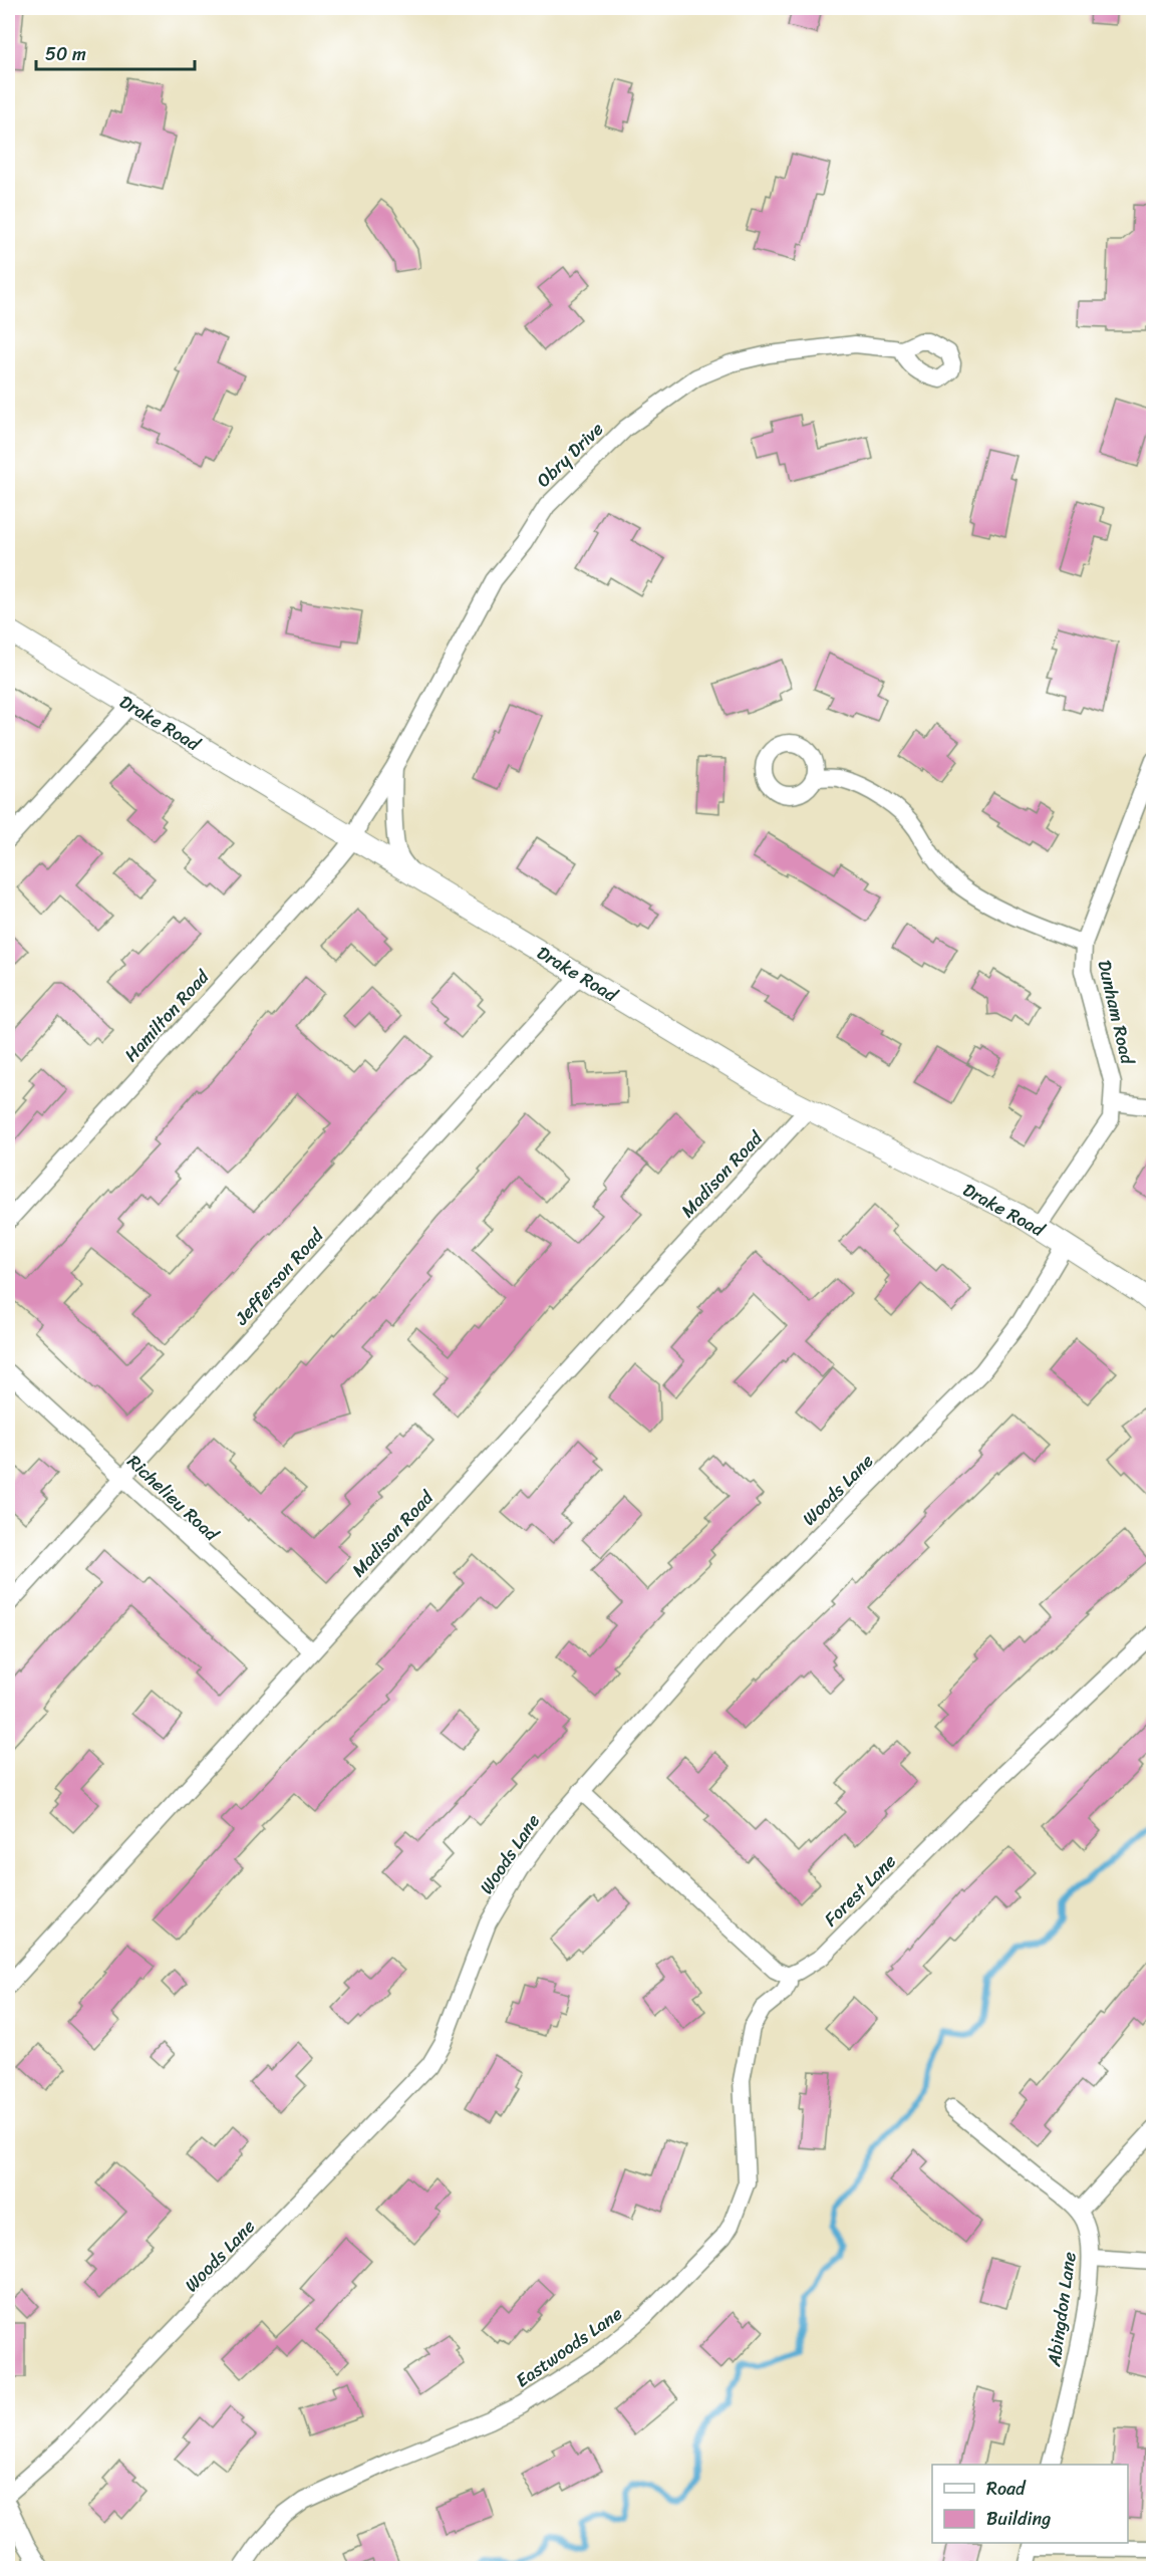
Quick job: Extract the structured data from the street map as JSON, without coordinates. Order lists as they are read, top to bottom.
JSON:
{
  "streets": {
    "street": [
      "Obry Drive",
      "Drake Road",
      "Dunham Road",
      "Hamilton Road",
      "Madison Road",
      "Jefferson Road",
      "Woods Lane",
      "Richelieu Road",
      "Forest Lane",
      "Abingdon Lane",
      "Eastwoods Lane"
    ]
  },
  "crossings": [
    ["Obry Drive", "Drake Road"],
    ["Obry Drive", "Hamilton Road"],
    ["Drake Road", "Dunham Road"],
    ["Drake Road", "Hamilton Road"],
    ["Drake Road", "Madison Road"],
    ["Drake Road", "Jefferson Road"],
    ["Drake Road", "Woods Lane"],
    ["Madison Road", "Richelieu Road"],
    ["Jefferson Road", "Richelieu Road"],
    ["Forest Lane", "Eastwoods Lane"]
  ],
  "legend": ["Road", "Building"],
  "scale_bar": "50 m"
}
